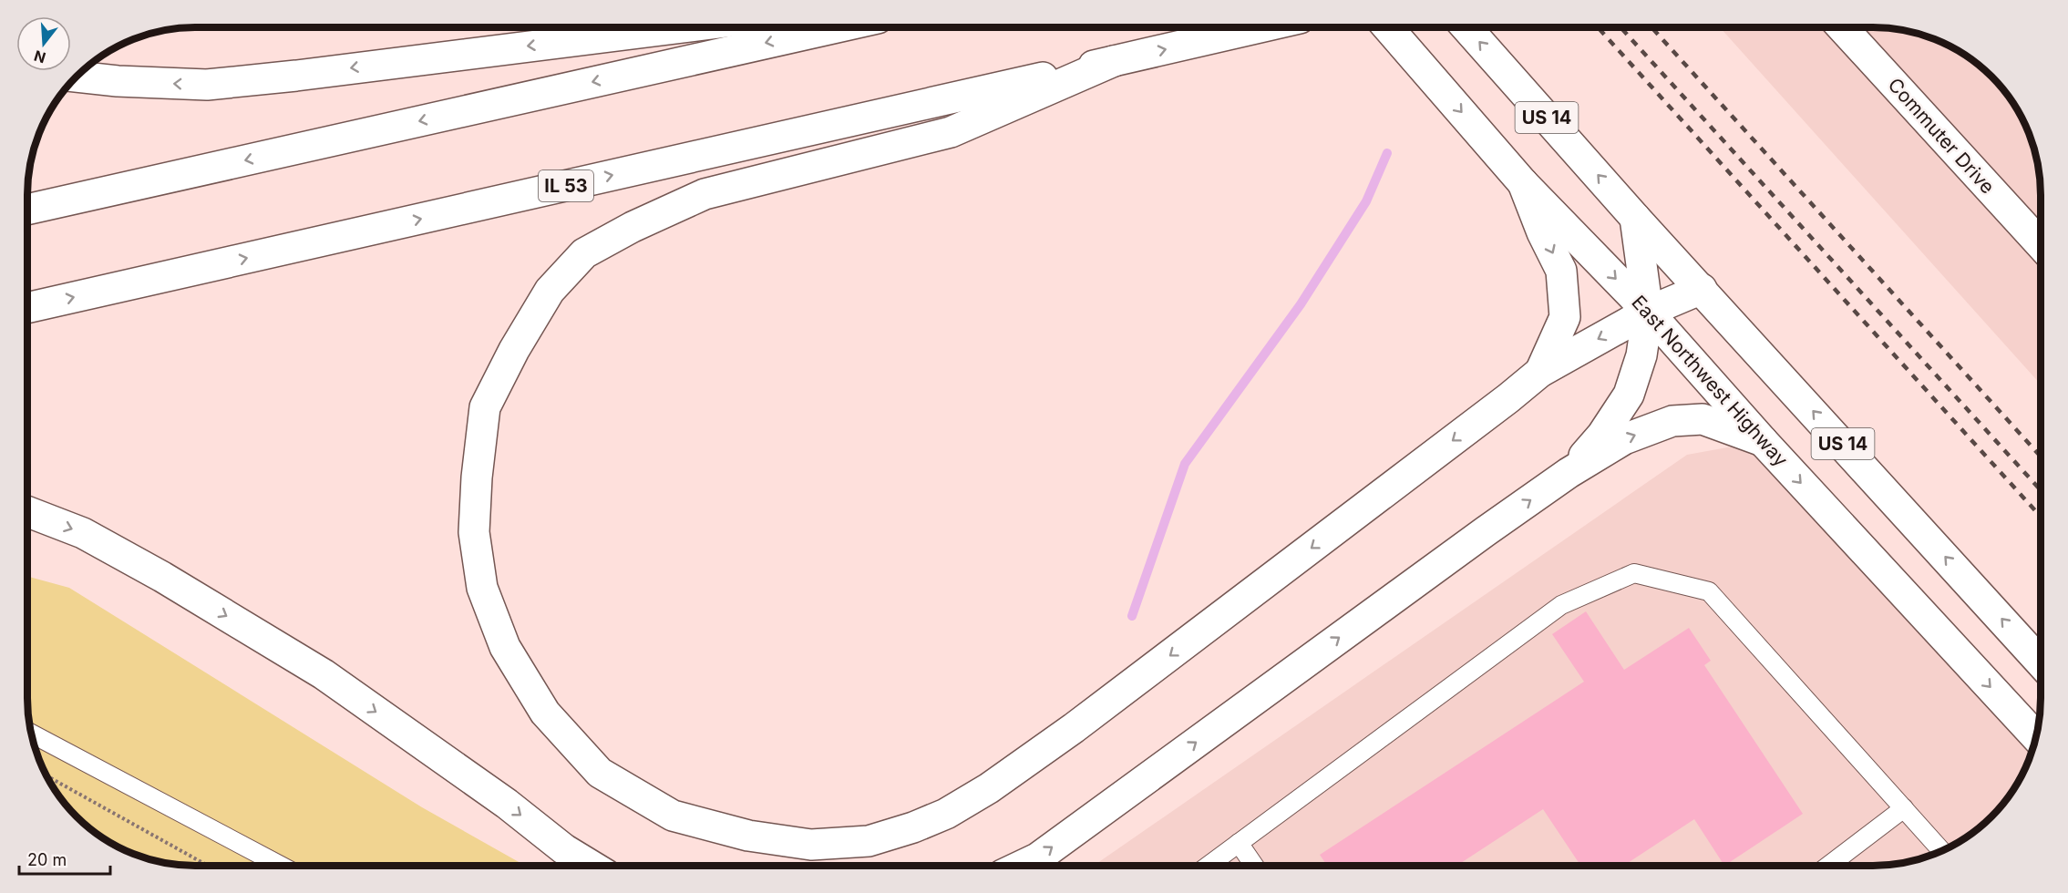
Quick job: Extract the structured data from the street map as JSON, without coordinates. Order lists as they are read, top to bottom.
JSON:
{
  "streets": {
    "main road": [
      "US 14",
      "Commuter Drive",
      "IL 53",
      "East Northwest Highway"
    ]
  },
  "scale_bar": "20 m",
  "north": "bottom"
}
